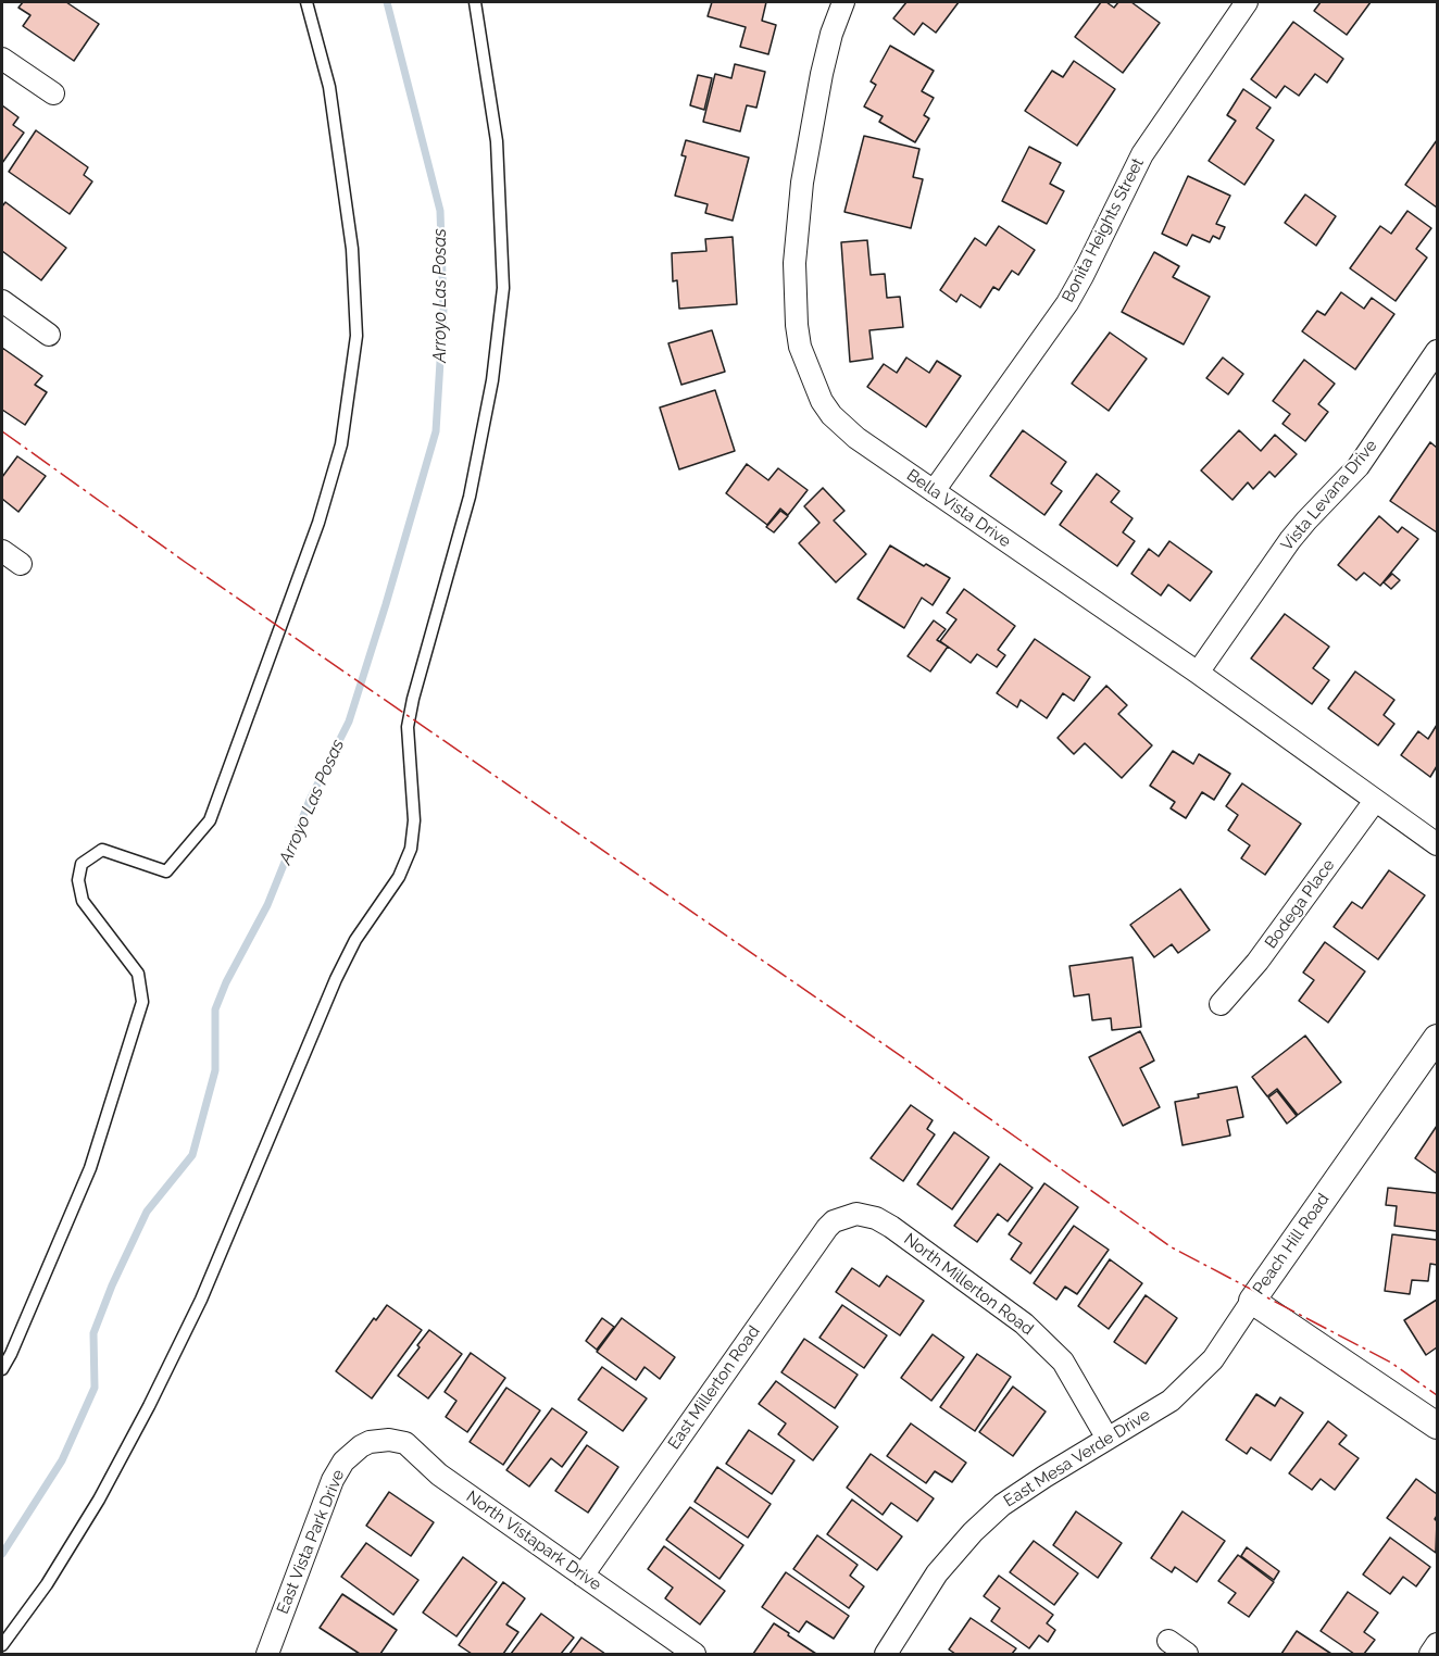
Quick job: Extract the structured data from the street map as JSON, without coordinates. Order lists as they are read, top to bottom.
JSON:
{
  "streets": {
    "street": [
      "Bonita Heights Street",
      "Vista Levana Drive",
      "Bella Vista Drive",
      "Bodega Place",
      "Peach Hill Road",
      "North Millerton Road",
      "East Millerton Road",
      "East Mesa Verde Drive",
      "North Vistapark Drive",
      "East Vista Park Drive"
    ]
  },
  "crossings": [
    ["Bonita Heights Street", "Bella Vista Drive"],
    ["Vista Levana Drive", "Bella Vista Drive"],
    ["Bella Vista Drive", "Bodega Place"],
    ["Peach Hill Road", "East Mesa Verde Drive"],
    ["North Millerton Road", "East Millerton Road"],
    ["North Millerton Road", "East Mesa Verde Drive"],
    ["East Millerton Road", "North Vistapark Drive"],
    ["North Vistapark Drive", "East Vista Park Drive"]
  ],
  "water": ["Arroyo Las Posas"]
}
